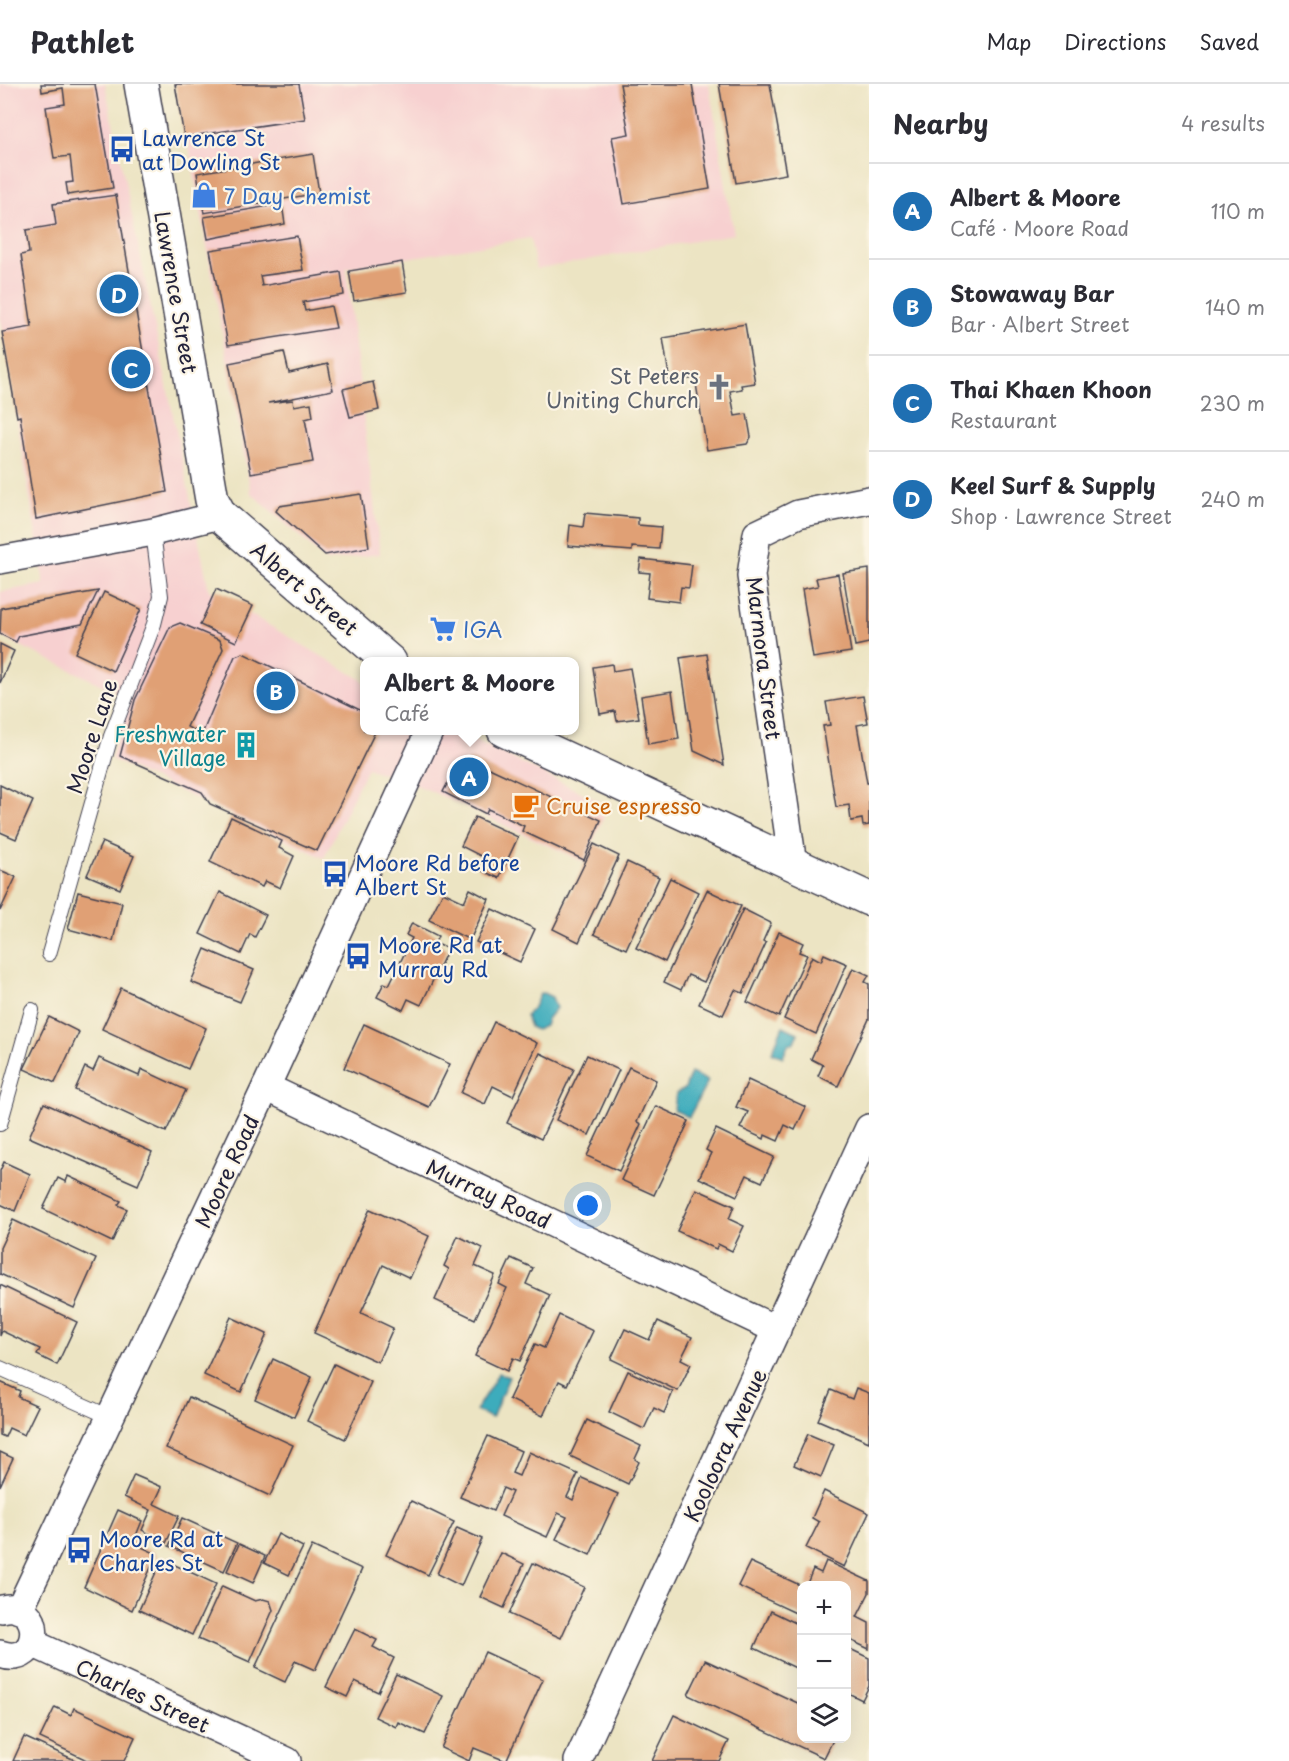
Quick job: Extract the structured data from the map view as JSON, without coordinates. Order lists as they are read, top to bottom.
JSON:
{
  "streets": {
    "street": [
      "Lawrence Street",
      "Albert Street",
      "Marmora Street",
      "Moore Road",
      "Murray Road",
      "Kooloora Avenue",
      "Charles Street"
    ],
    "lane": ["Moore Lane"]
  },
  "crossings": [
    ["Lawrence Street", "Albert Street"],
    ["Moore Road", "Murray Road"],
    ["Murray Road", "Kooloora Avenue"]
  ],
  "places": {
    "bus stop": [
      "Lawrence St at Dowling St",
      "Moore Rd before Albert St",
      "Moore Rd at Murray Rd",
      "Moore Rd at Charles St"
    ],
    "shop": ["7 Day Chemist"],
    "church": ["St Peters Uniting Church"],
    "supermarket": ["IGA"],
    "building": ["Freshwater Village"],
    "cafe": ["Cruise espresso"]
  },
  "page": {
    "header": "Pathlet",
    "nav": ["Map", "Directions", "Saved"],
    "heading": ["Nearby", "4 results"],
    "list": [
      {
        "mark": "A",
        "name": "Albert & Moore",
        "note": "Café · Moore Road",
        "value": "110 m"
      },
      {
        "mark": "B",
        "name": "Stowaway Bar",
        "note": "Bar · Albert Street",
        "value": "140 m"
      },
      {
        "mark": "C",
        "name": "Thai Khaen Khoon",
        "note": "Restaurant",
        "value": "230 m"
      },
      {
        "mark": "D",
        "name": "Keel Surf & Supply",
        "note": "Shop · Lawrence Street",
        "value": "240 m"
      }
    ],
    "pins": [
      "D",
      "C",
      "B",
      "A"
    ],
    "popup": ["Albert & Moore", "Café"],
    "map_buttons": ["+", "−"]
  }
}
